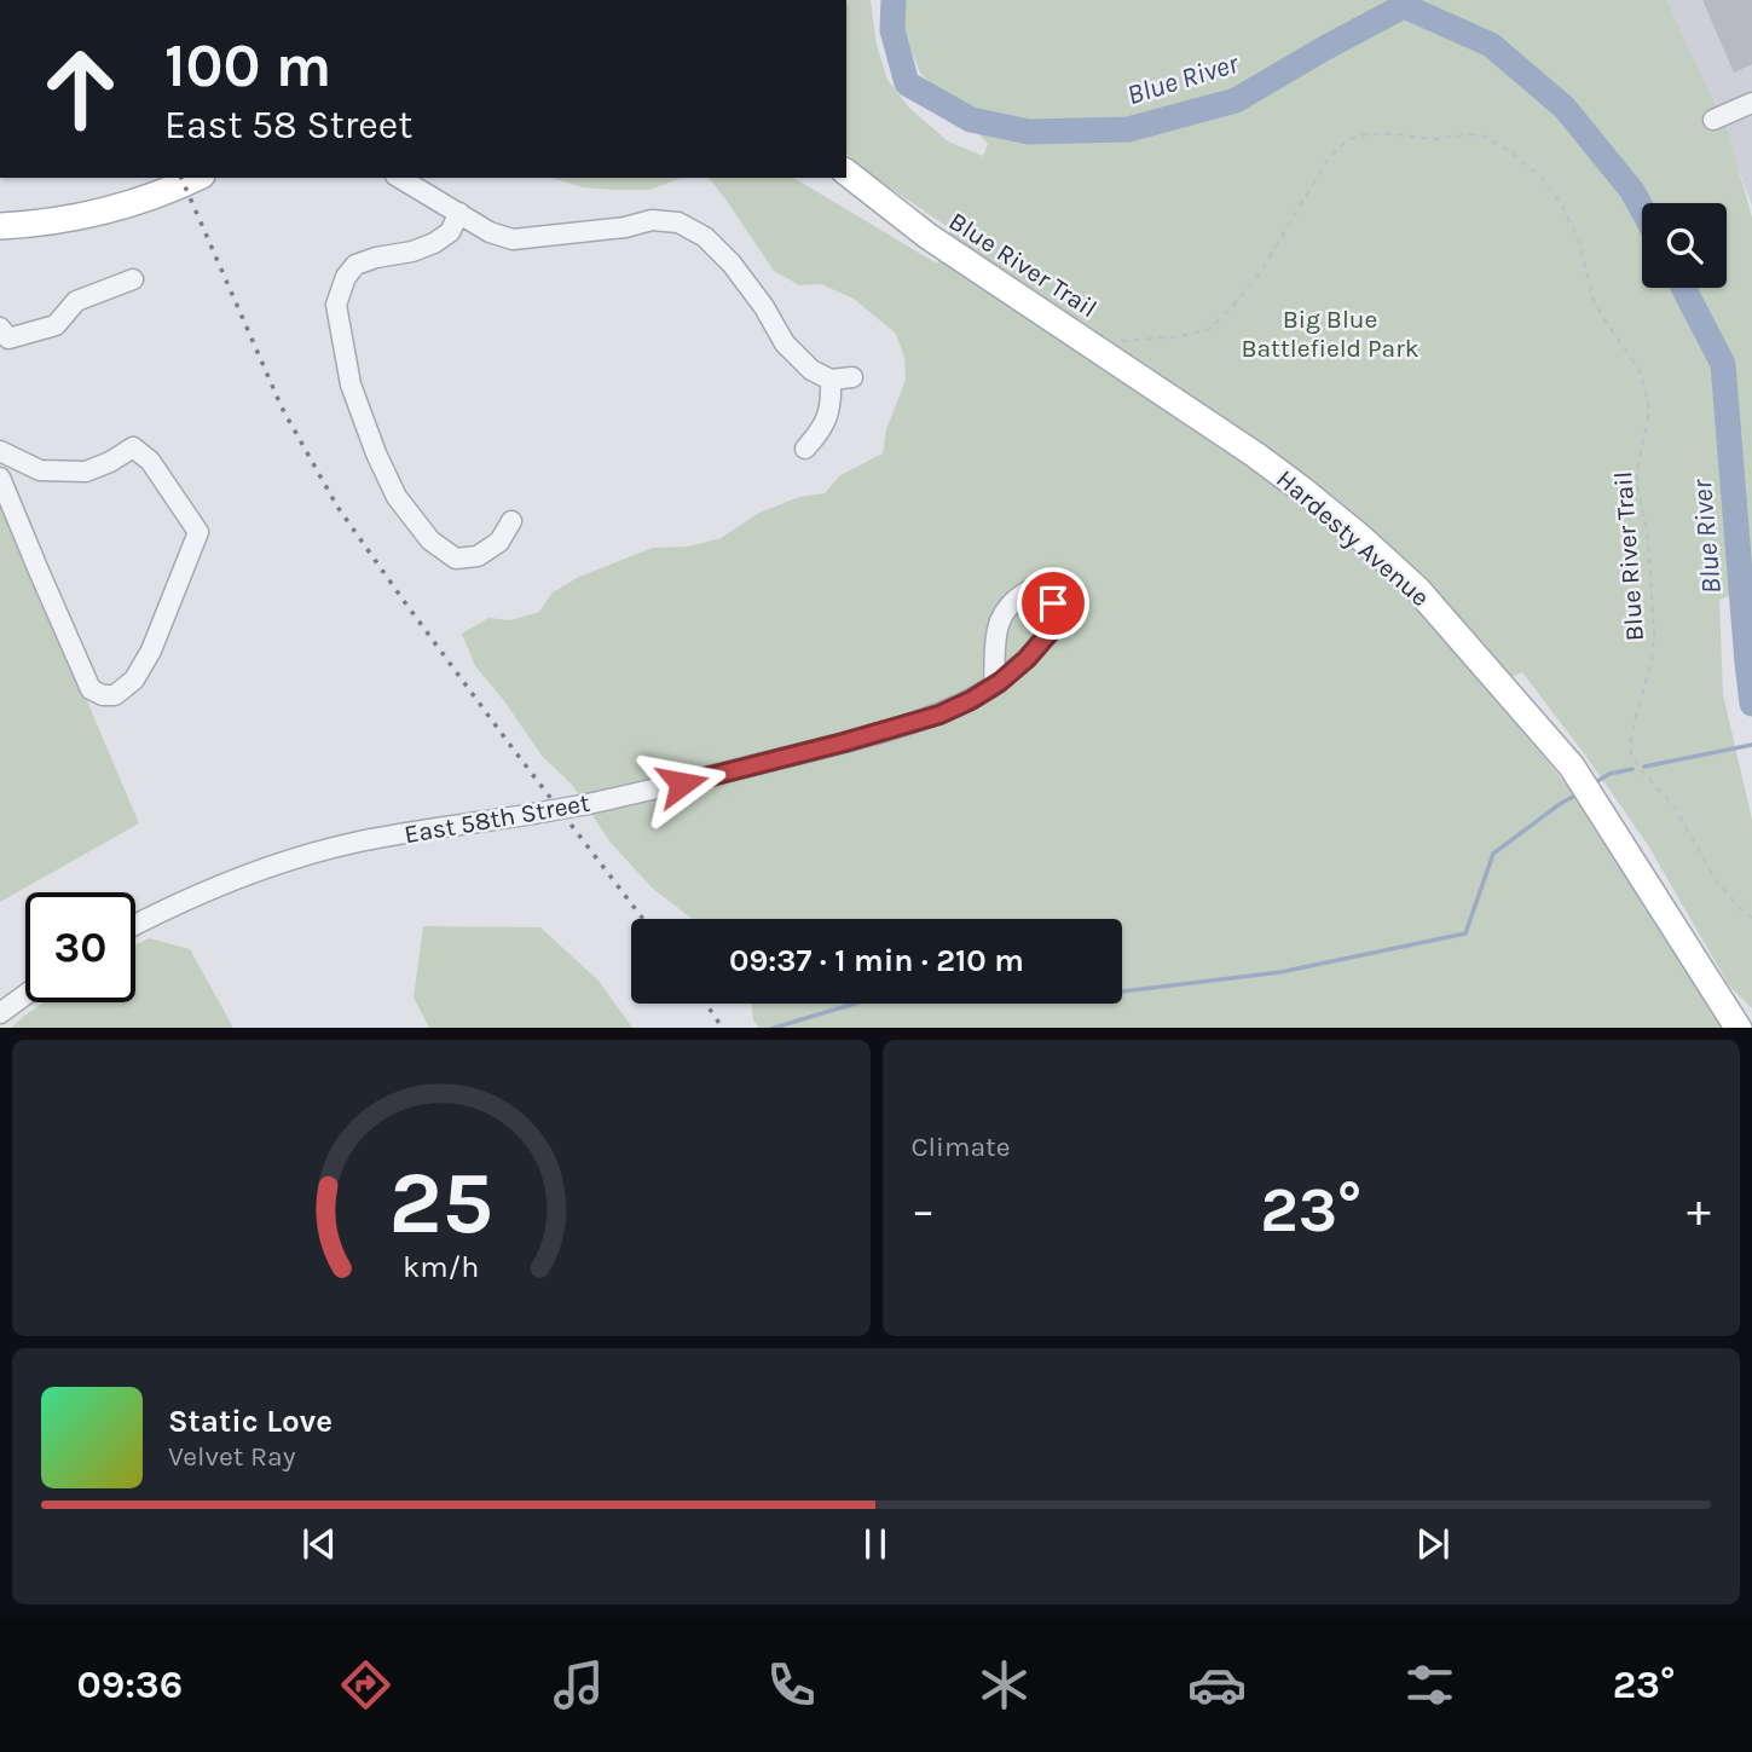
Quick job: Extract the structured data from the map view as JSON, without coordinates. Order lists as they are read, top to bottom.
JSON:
{
  "streets": {
    "main road": ["Hardesty Avenue"],
    "street": ["East 58th Street"],
    "path": ["Blue River Trail"]
  },
  "water": ["Blue River"],
  "parks": ["Big Blue Battlefield Park"],
  "page": {
    "turn": ["100 m", "East 58 Street"],
    "limit": "30",
    "trip": "09:37 · 1 min · 210 m",
    "tile": "Climate",
    "heat": ["−", "23°", "+"],
    "song": ["Static Love", "Velvet Ray"],
    "tabs": ["09:36", "23°"],
    "gauge": ["25", "km/h"]
  }
}
